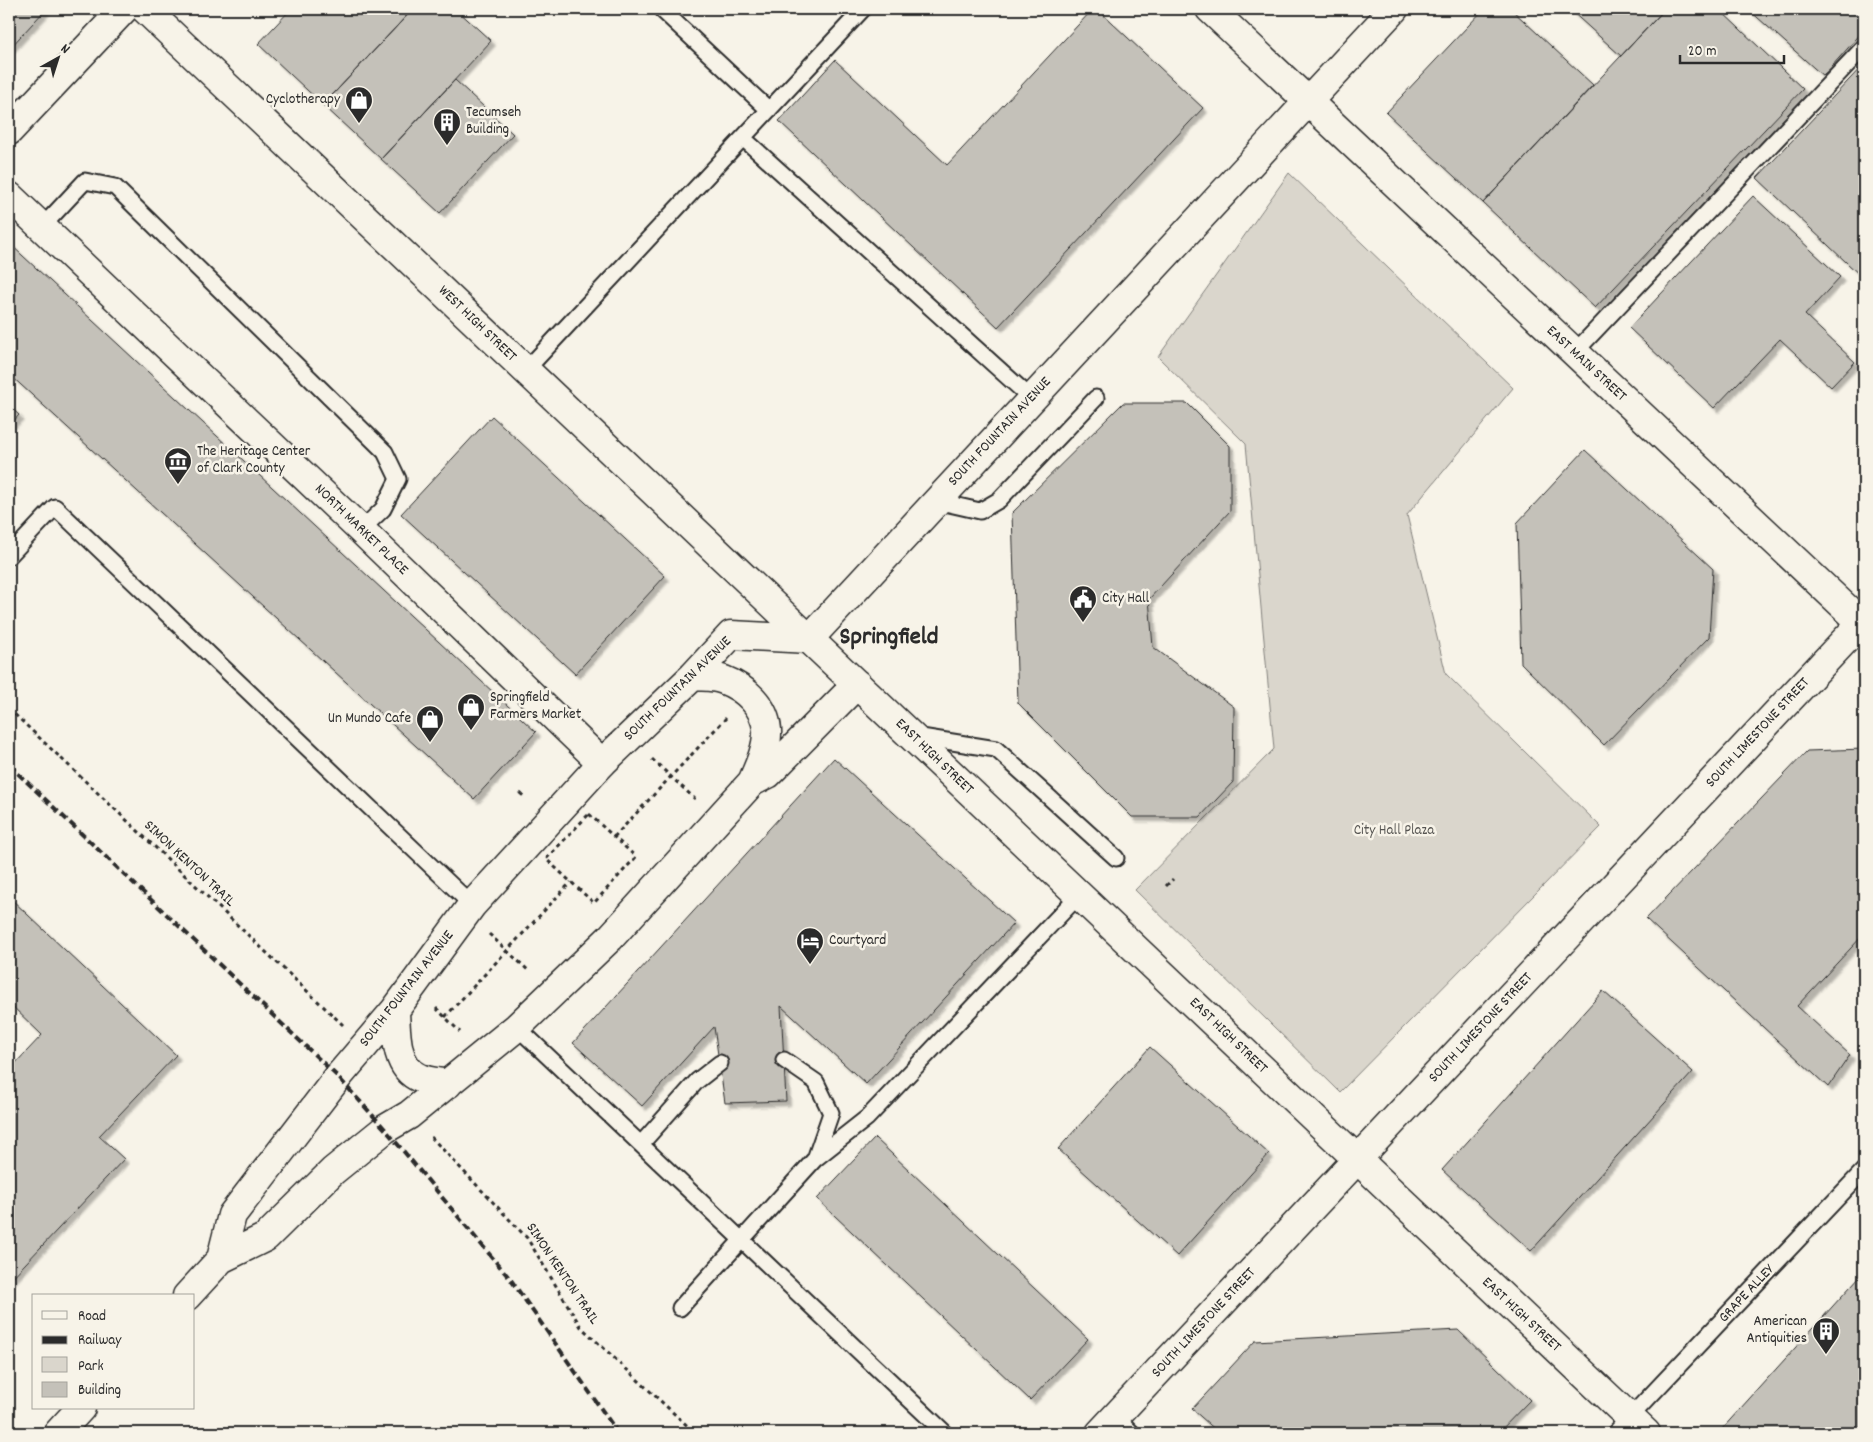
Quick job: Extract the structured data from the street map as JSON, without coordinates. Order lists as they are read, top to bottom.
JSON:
{
  "streets": {
    "street": [
      "WEST HIGH STREET",
      "EAST MAIN STREET",
      "SOUTH FOUNTAIN AVENUE",
      "NORTH MARKET PLACE",
      "SOUTH LIMESTONE STREET",
      "EAST HIGH STREET"
    ],
    "lane": ["GRAPE ALLEY"],
    "path": ["SIMON KENTON TRAIL"]
  },
  "crossings": [
    ["WEST HIGH STREET", "SOUTH FOUNTAIN AVENUE"],
    ["WEST HIGH STREET", "EAST HIGH STREET"],
    ["EAST MAIN STREET", "SOUTH FOUNTAIN AVENUE"],
    ["EAST MAIN STREET", "SOUTH LIMESTONE STREET"],
    ["SOUTH FOUNTAIN AVENUE", "NORTH MARKET PLACE"],
    ["SOUTH FOUNTAIN AVENUE", "EAST HIGH STREET"],
    ["SOUTH LIMESTONE STREET", "EAST HIGH STREET"],
    ["EAST HIGH STREET", "GRAPE ALLEY"]
  ],
  "districts": ["Springfield"],
  "parks": ["City Hall Plaza"],
  "places": {
    "shop": ["Cyclotherapy", "Springfield Farmers Market", "Un Mundo Cafe"],
    "building": ["Tecumseh Building", "American Antiquities"],
    "museum": ["The Heritage Center of Clark County"],
    "public building": ["City Hall"],
    "hotel": ["Courtyard"]
  },
  "legend": [
    "Road",
    "Railway",
    "Park",
    "Building"
  ],
  "scale_bar": "20 m",
  "north": "top right"
}
